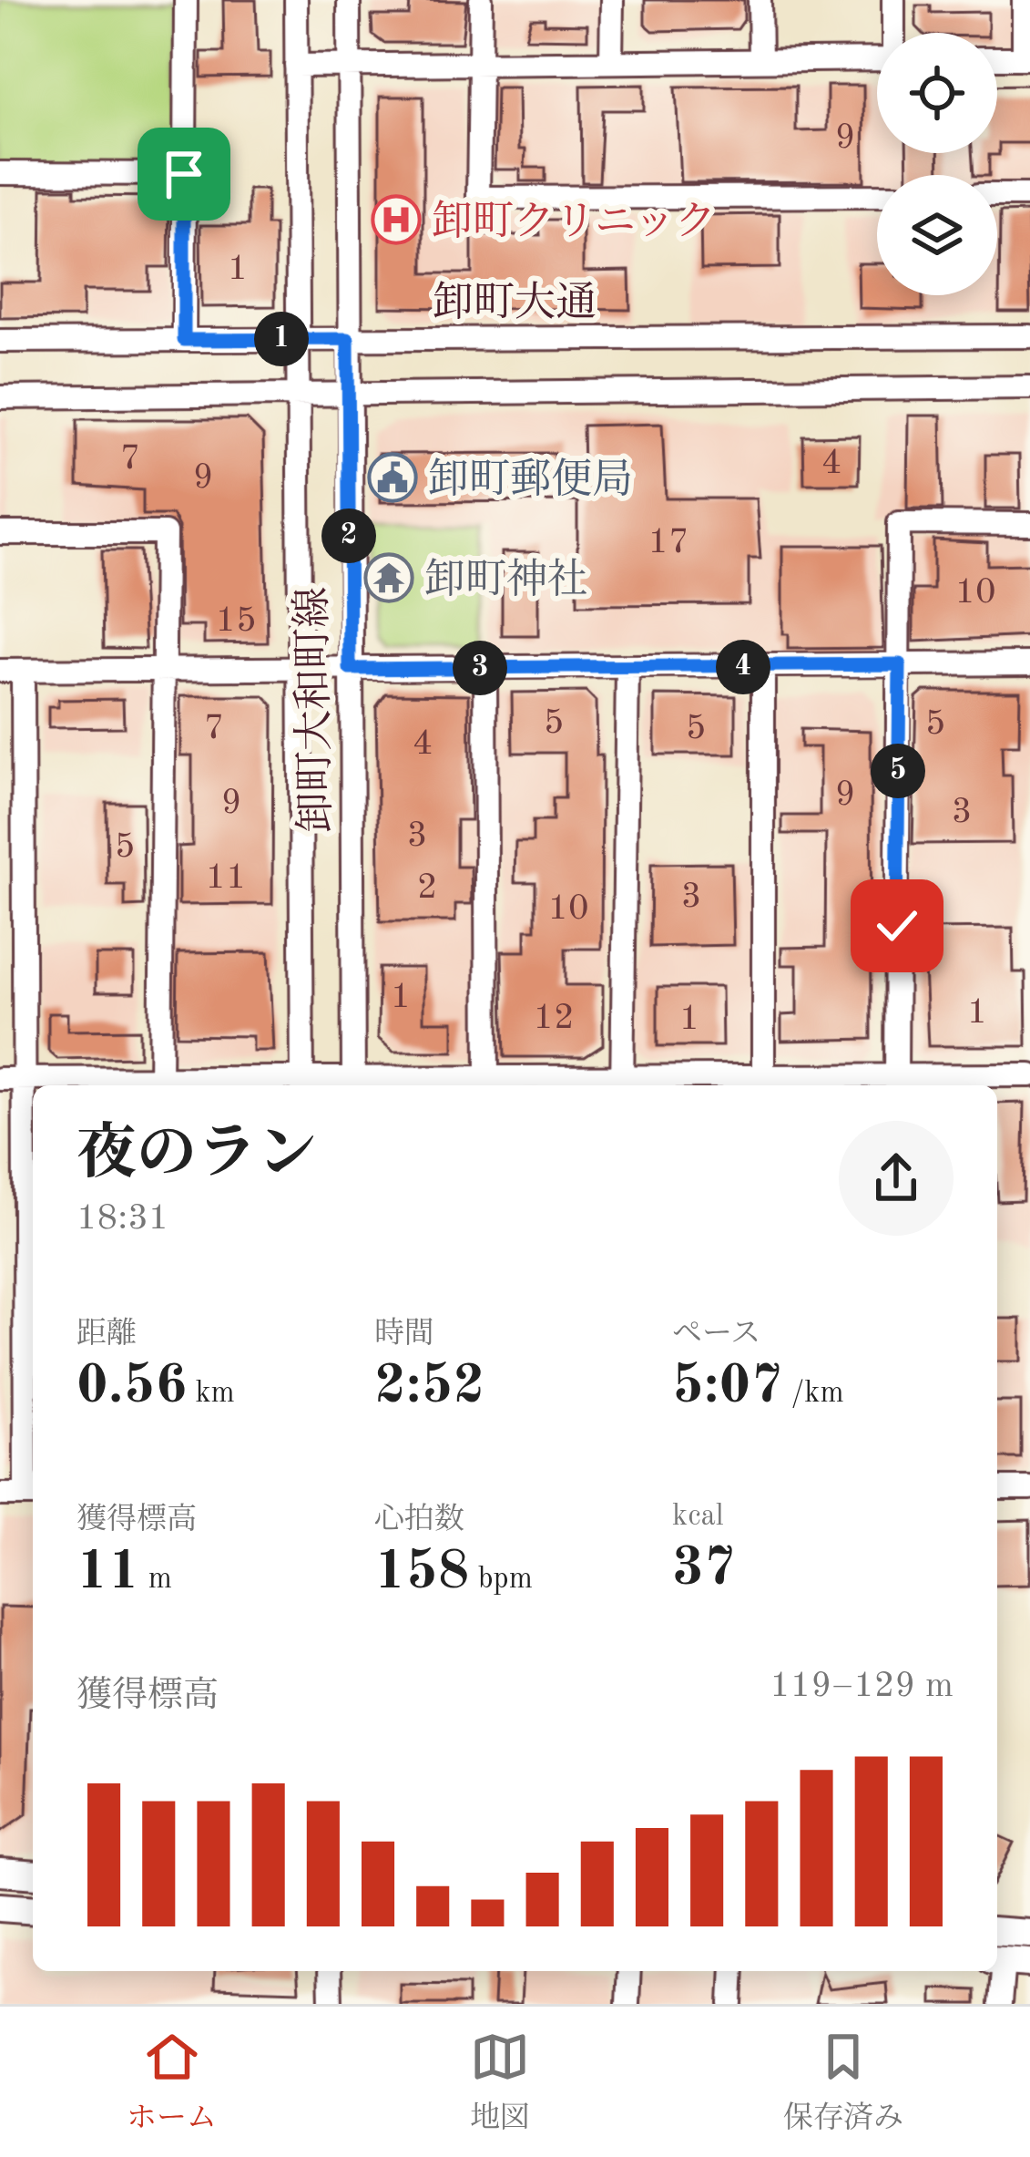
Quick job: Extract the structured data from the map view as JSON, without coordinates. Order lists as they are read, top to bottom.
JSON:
{
  "streets": {
    "street": ["卸町大通", "卸町大和町線"]
  },
  "crossings": [
    ["卸町大通", "卸町大和町線"]
  ],
  "places": {
    "hospital": ["卸町クリニック"],
    "public building": ["卸町郵便局"],
    "temple": ["卸町神社"]
  },
  "house_numbers": [
    "9",
    "1",
    "7",
    "4",
    "9",
    "17",
    "10",
    "15",
    "5",
    "5",
    "7",
    "5",
    "4",
    "9",
    "9",
    "3",
    "3",
    "5",
    "11",
    "2",
    "3",
    "10",
    "1",
    "1",
    "12",
    "1"
  ],
  "page": {
    "pins": [
      "1",
      "2",
      "4",
      "3",
      "5"
    ],
    "heading": ["夜のラン", "18:31"],
    "stats": [
      ["距離", "0.56 km"],
      ["時間", "2:52"],
      ["ペース", "5:07 /km"],
      ["獲得標高", "11 m"],
      ["心拍数", "158 bpm"],
      ["kcal", "37"]
    ],
    "chart": ["獲得標高", "119–129 m"],
    "tabs": ["ホーム", "地図", "保存済み"]
  }
}
